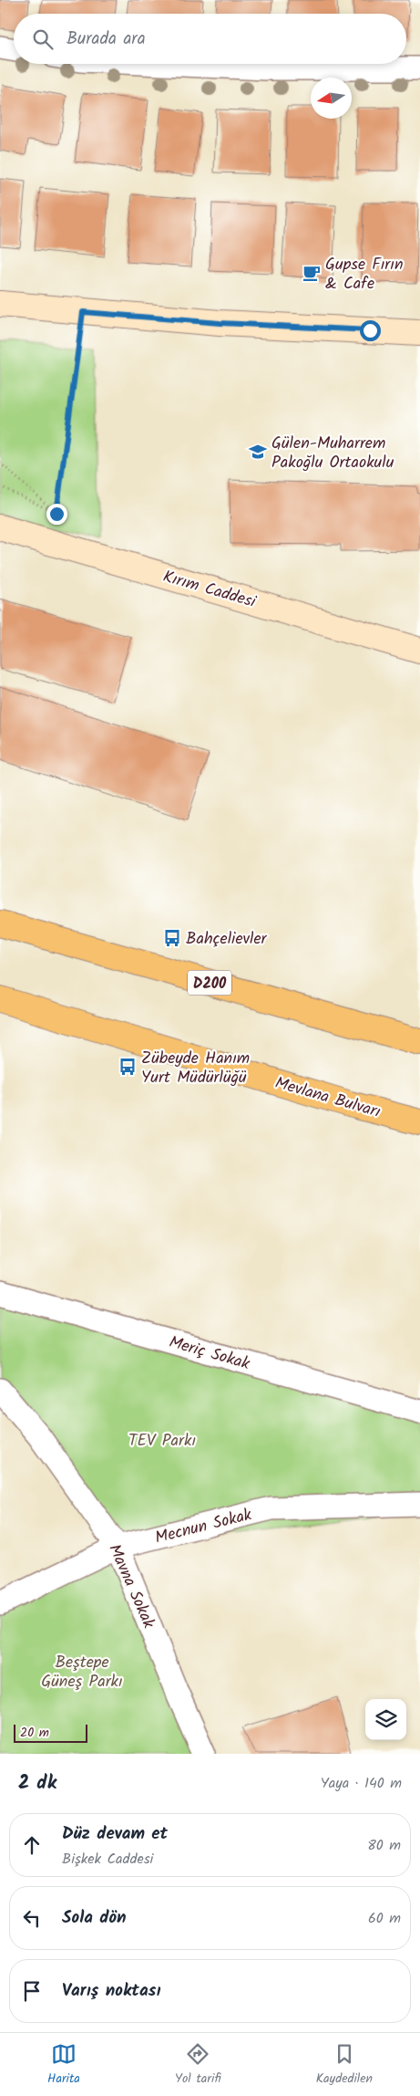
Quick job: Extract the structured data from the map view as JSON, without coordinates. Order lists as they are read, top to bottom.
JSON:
{
  "streets": {
    "highway": ["D200", "Mevlana Bulvarı"],
    "street": [
      "Kırım Caddesi",
      "Meriç Sokak",
      "Mecnun Sokak",
      "Mavna Sokak"
    ]
  },
  "crossings": [
    ["Mecnun Sokak", "Mavna Sokak"]
  ],
  "parks": ["TEV Parkı", "Beştepe Güneş Parkı"],
  "places": {
    "cafe": ["Gupse Fırın & Cafe"],
    "school or university": ["Gülen-Muharrem Pakoğlu Ortaokulu"],
    "bus stop": ["Bahçelievler", "Zübeyde Hanım Yurt Müdürlüğü"]
  },
  "scale_bar": "20 m",
  "north": "left",
  "page": {
    "search": "Burada ara",
    "scale": "20 m",
    "heading": ["2 dk", "Yaya · 140 m"],
    "list": [
      ["Düz devam et", "Bişkek Caddesi", "80 m"],
      ["Sola dön", "60 m"],
      "Varış noktası"
    ],
    "nav": ["Harita", "Yol tarifi", "Kaydedilen"]
  }
}
